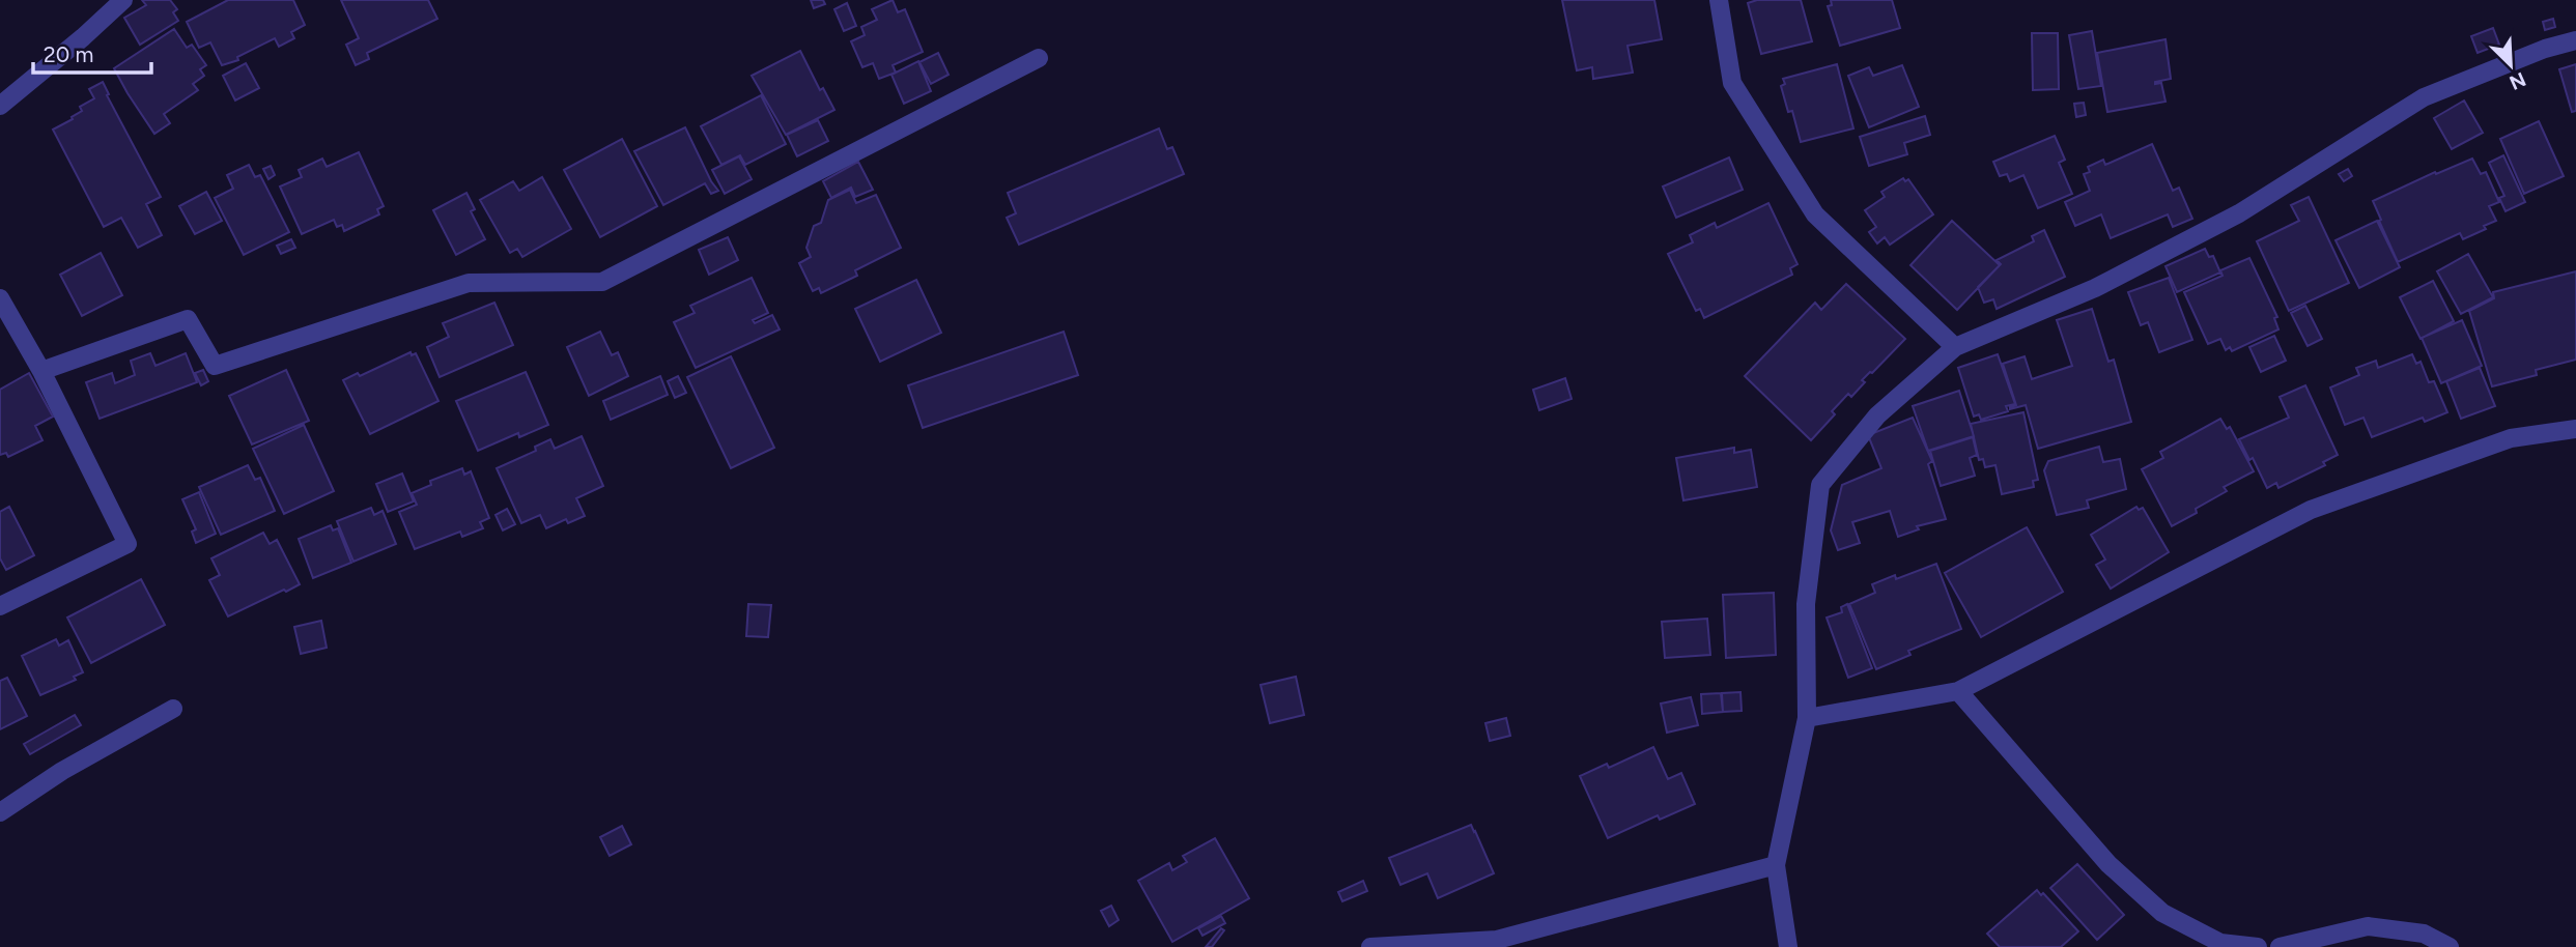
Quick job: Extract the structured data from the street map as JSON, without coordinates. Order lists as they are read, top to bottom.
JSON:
{
  "scale_bar": "20 m",
  "north": "bottom right"
}
